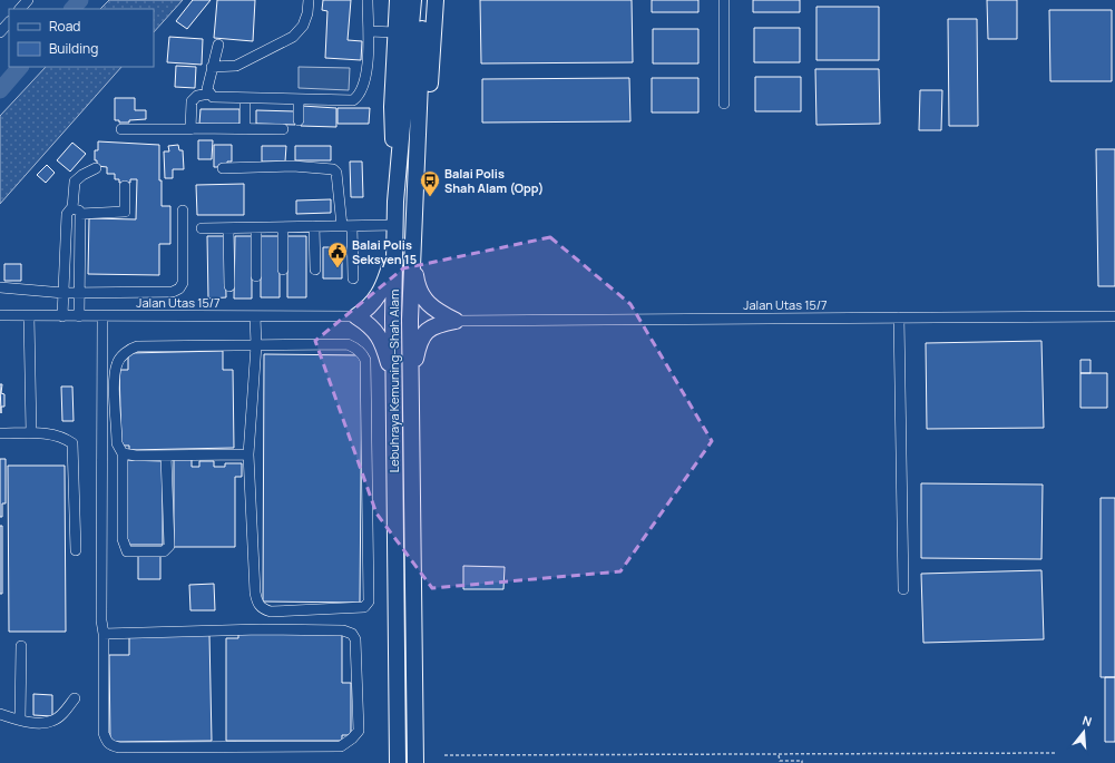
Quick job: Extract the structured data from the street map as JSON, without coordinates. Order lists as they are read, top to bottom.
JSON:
{
  "streets": {
    "highway": ["Lebuhraya Kemuning–Shah Alam"],
    "street": ["Jalan Utas 15/7"]
  },
  "places": {
    "bus stop": ["Balai Polis Shah Alam (Opp)"],
    "public building": ["Balai Polis Seksyen 15"]
  },
  "legend": ["Road", "Building"],
  "north": "top"
}
